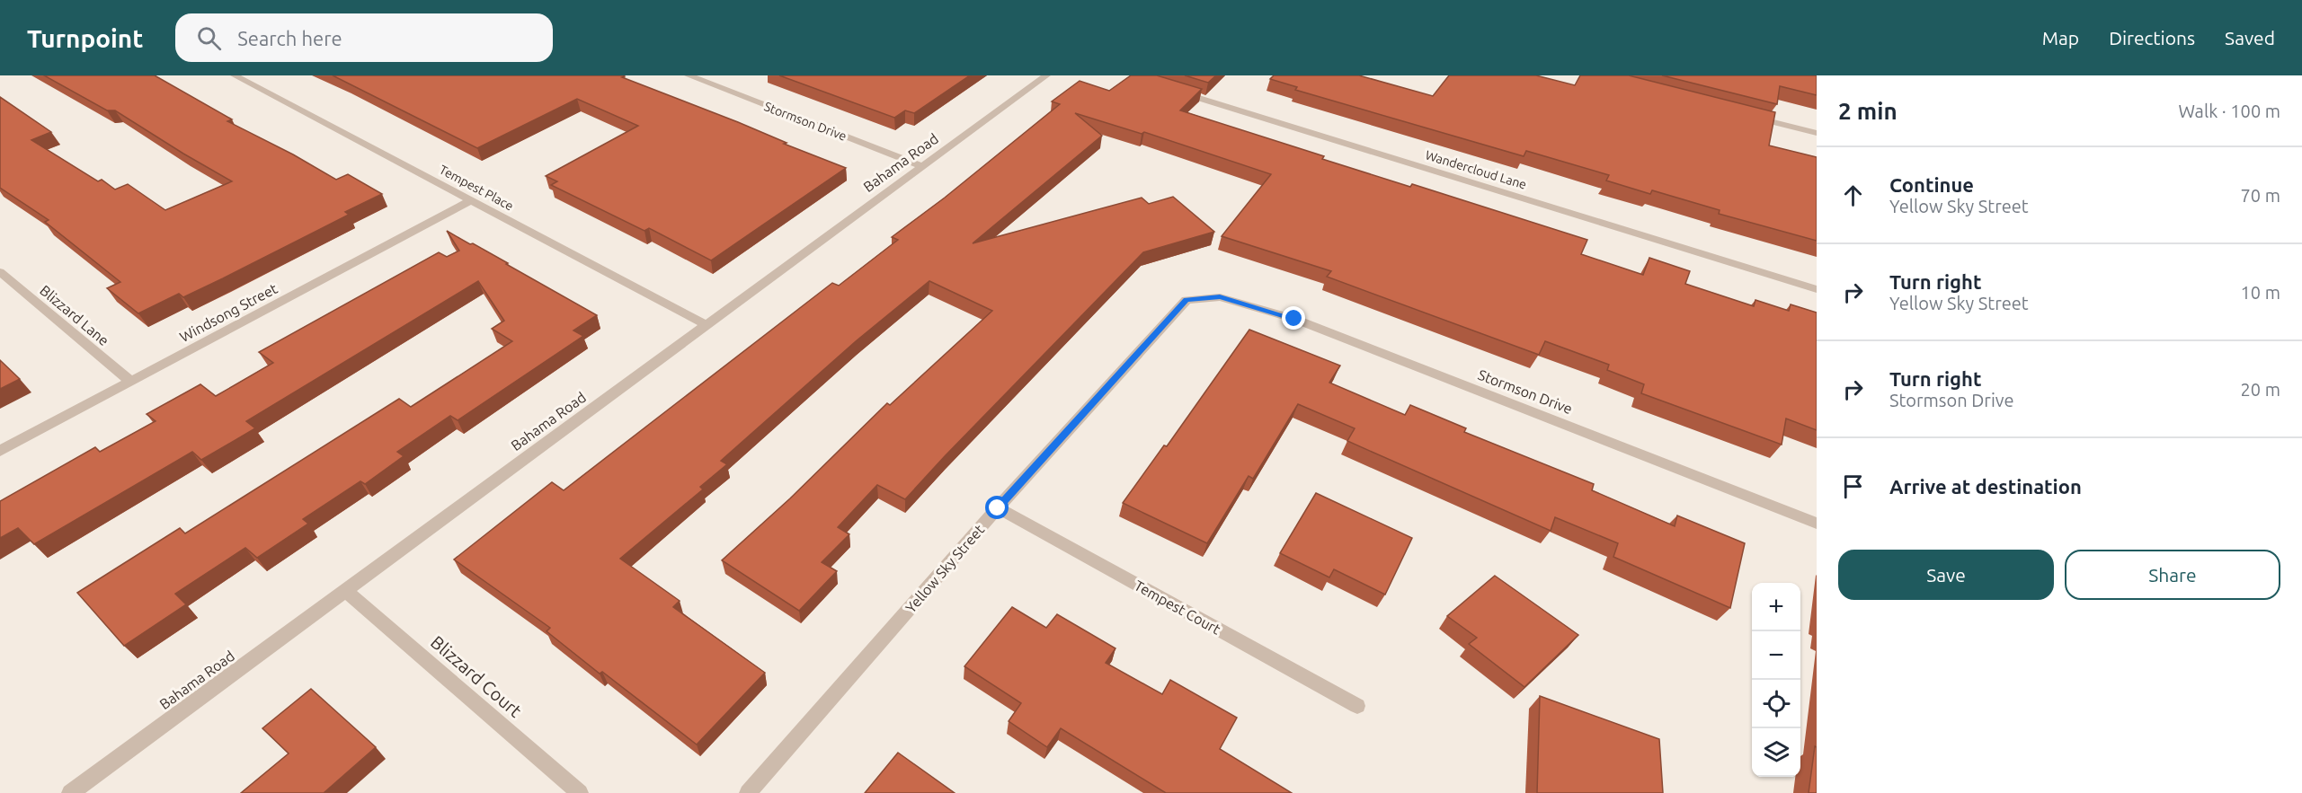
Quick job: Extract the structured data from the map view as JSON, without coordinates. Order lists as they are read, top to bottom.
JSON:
{
  "streets": {
    "street": [
      "Stormson Drive",
      "Bahama Road",
      "Wandercloud Lane",
      "Tempest Place",
      "Windsong Street",
      "Blizzard Lane",
      "Yellow Sky Street",
      "Tempest Court",
      "Blizzard Court"
    ]
  },
  "crossings": [
    ["Stormson Drive", "Bahama Road"],
    ["Stormson Drive", "Yellow Sky Street"],
    ["Bahama Road", "Tempest Place"],
    ["Bahama Road", "Blizzard Court"],
    ["Tempest Place", "Windsong Street"],
    ["Windsong Street", "Blizzard Lane"],
    ["Yellow Sky Street", "Tempest Court"]
  ],
  "page": {
    "header": "Turnpoint",
    "search": "Search here",
    "nav": ["Map", "Directions", "Saved"],
    "heading": ["2 min", "Walk · 100 m"],
    "list": [
      ["Continue", "Yellow Sky Street", "70 m"],
      ["Turn right", "Yellow Sky Street", "10 m"],
      ["Turn right", "Stormson Drive", "20 m"],
      "Arrive at destination"
    ],
    "buttons": ["Save", "Share"],
    "map_buttons": ["+", "−"]
  }
}
